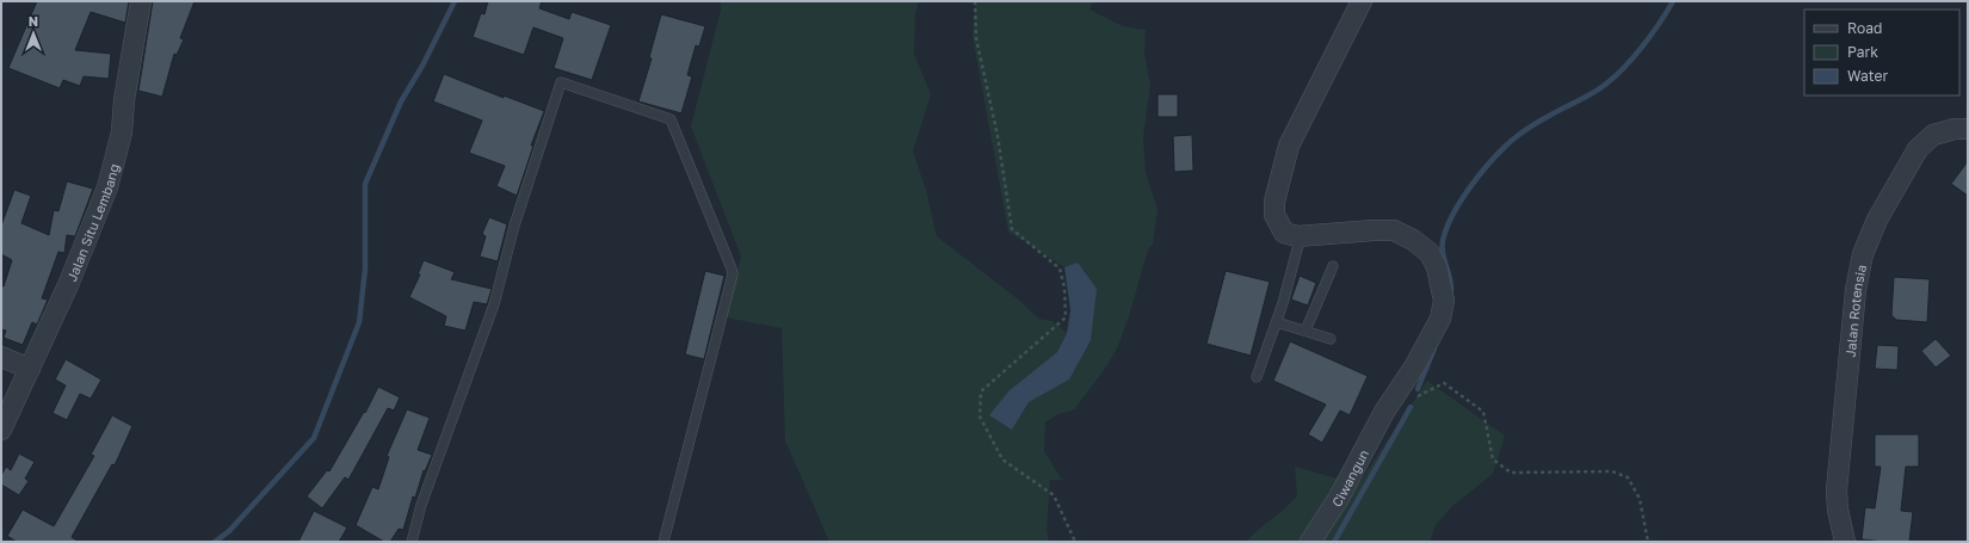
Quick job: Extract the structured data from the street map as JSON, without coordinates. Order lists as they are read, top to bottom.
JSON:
{
  "streets": {
    "street": ["Jalan Situ Lembang", "Jalan Rotensia", "Ciwangun"]
  },
  "legend": ["Road", "Park", "Water"],
  "north": "top"
}
